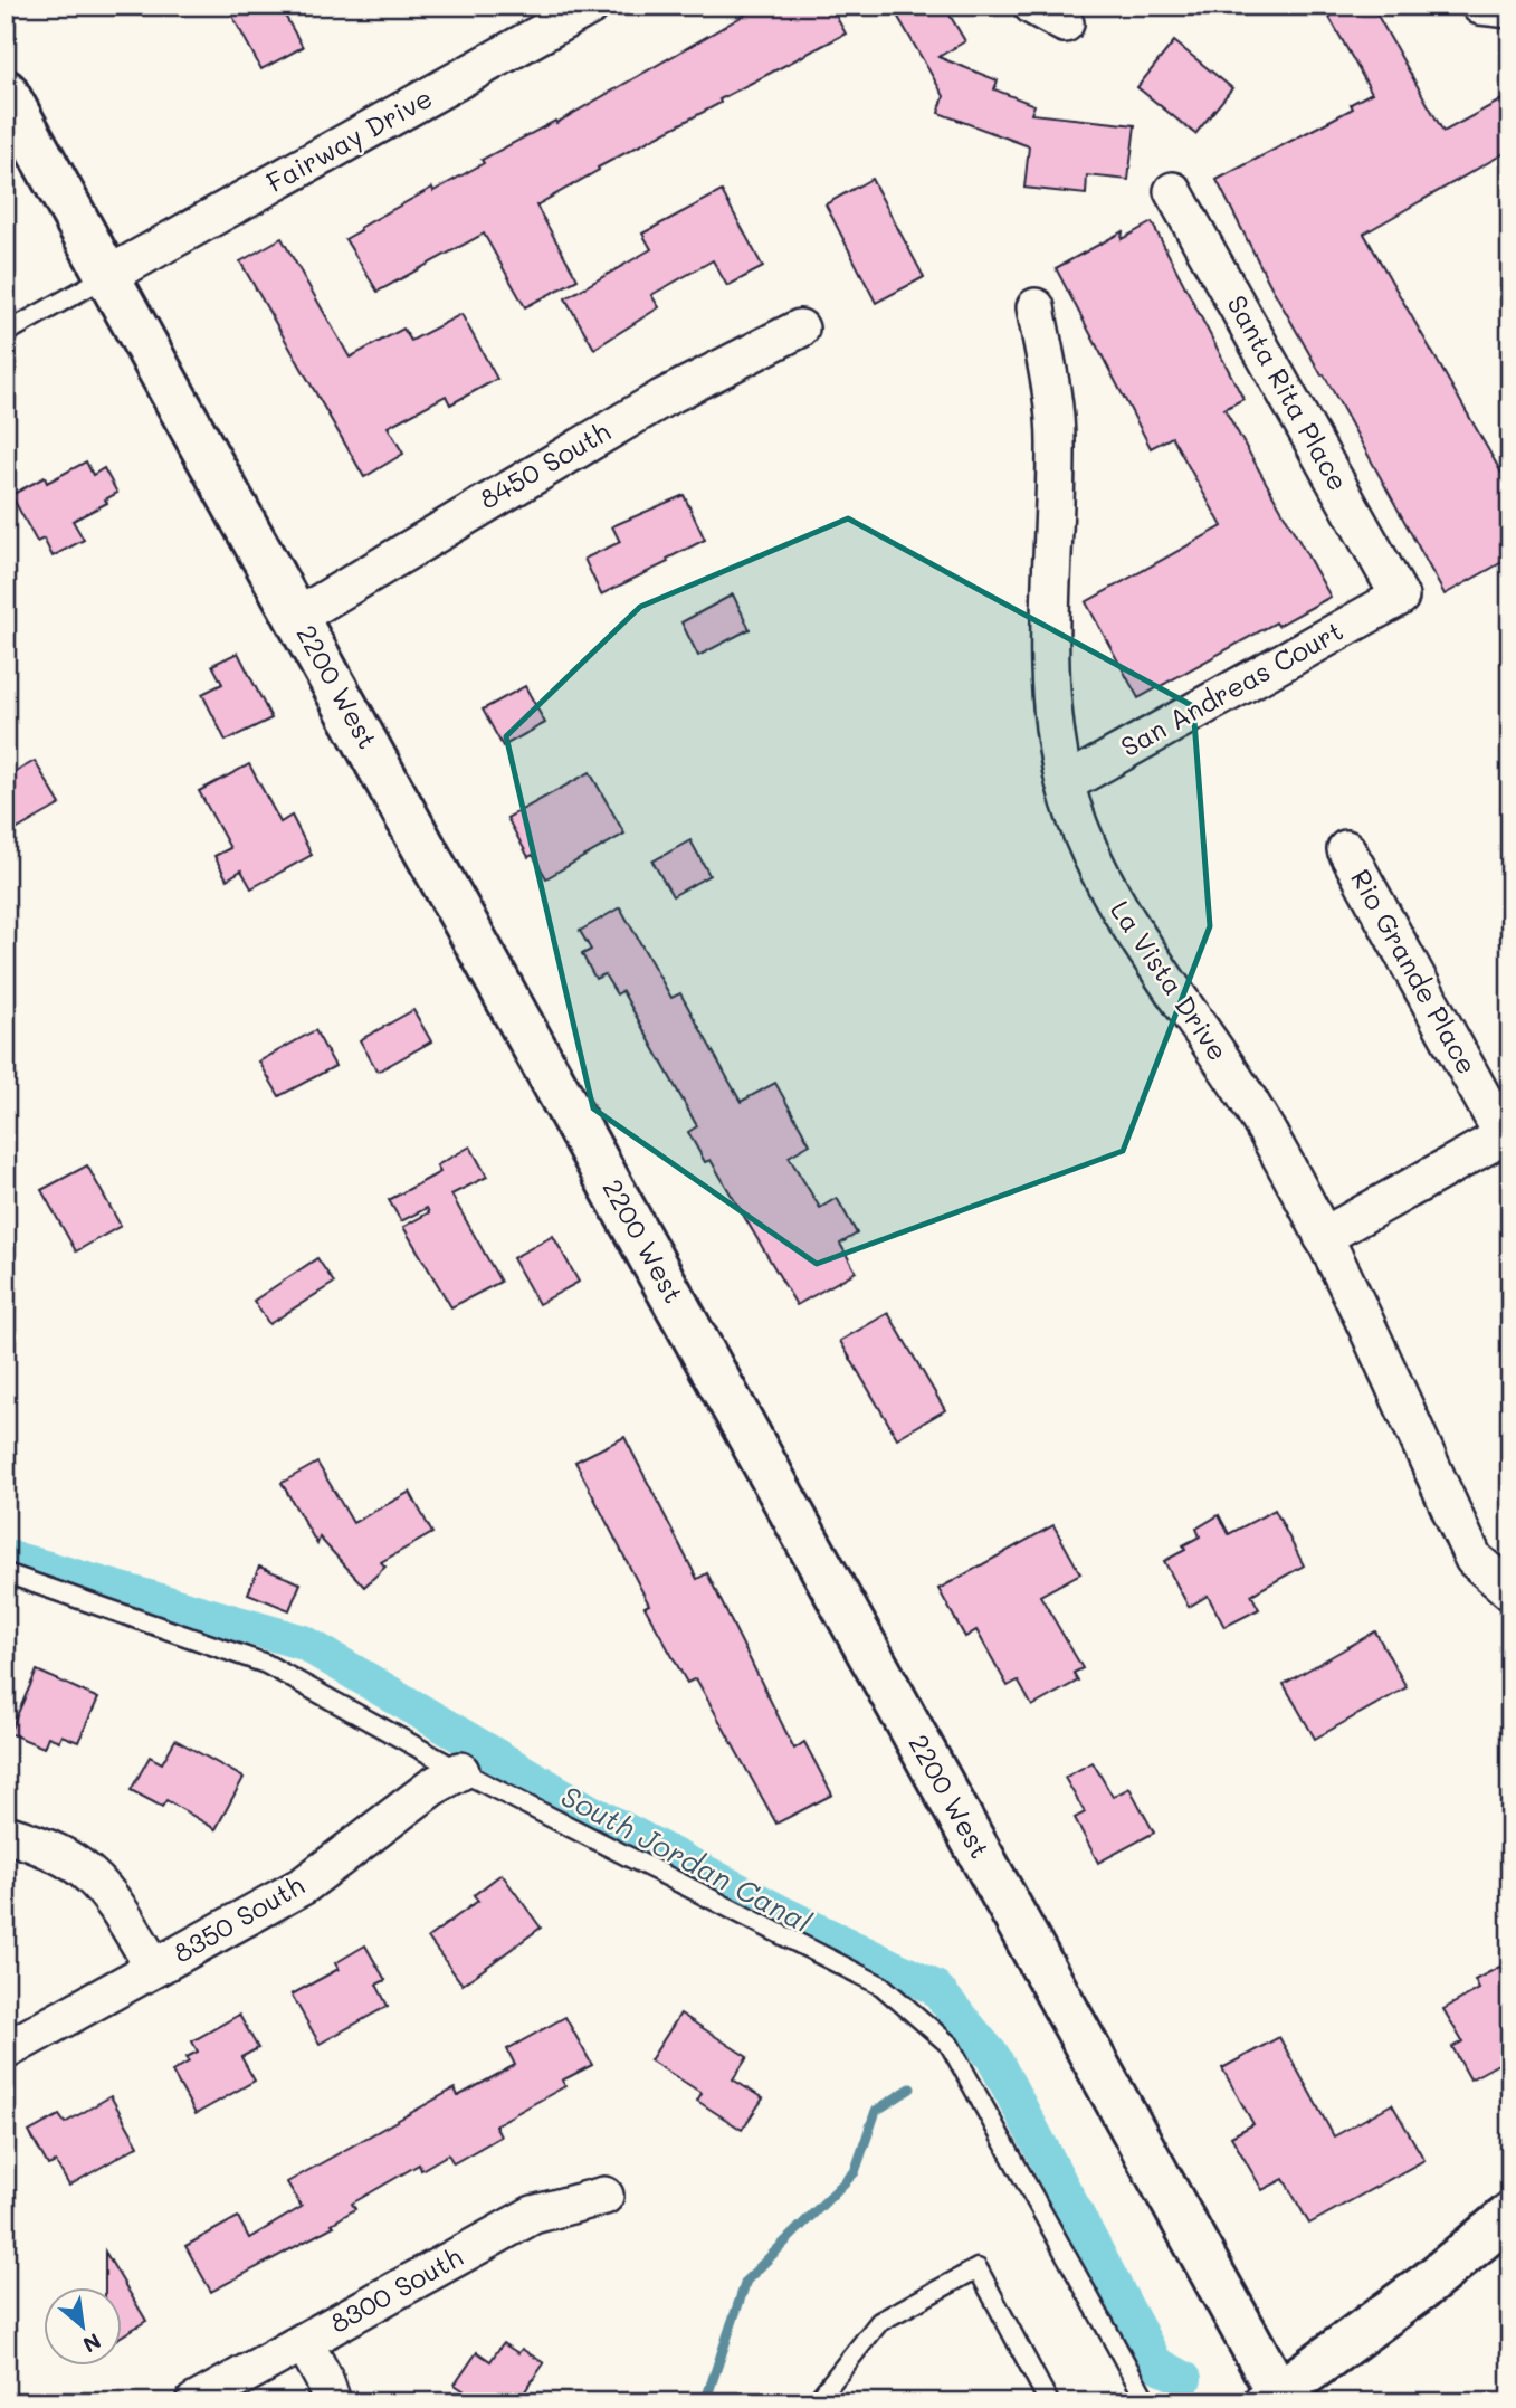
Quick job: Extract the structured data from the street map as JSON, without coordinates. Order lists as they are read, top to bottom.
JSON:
{
  "streets": {
    "street": [
      "Fairway Drive",
      "Santa Rita Place",
      "8450 South",
      "2200 West",
      "San Andreas Court",
      "Rio Grande Place",
      "La Vista Drive",
      "8350 South",
      "8300 South"
    ]
  },
  "crossings": [
    ["Fairway Drive", "2200 West"],
    ["Santa Rita Place", "San Andreas Court"],
    ["8450 South", "2200 West"],
    ["San Andreas Court", "La Vista Drive"]
  ],
  "water": ["South Jordan Canal"],
  "north": "bottom right"
}
